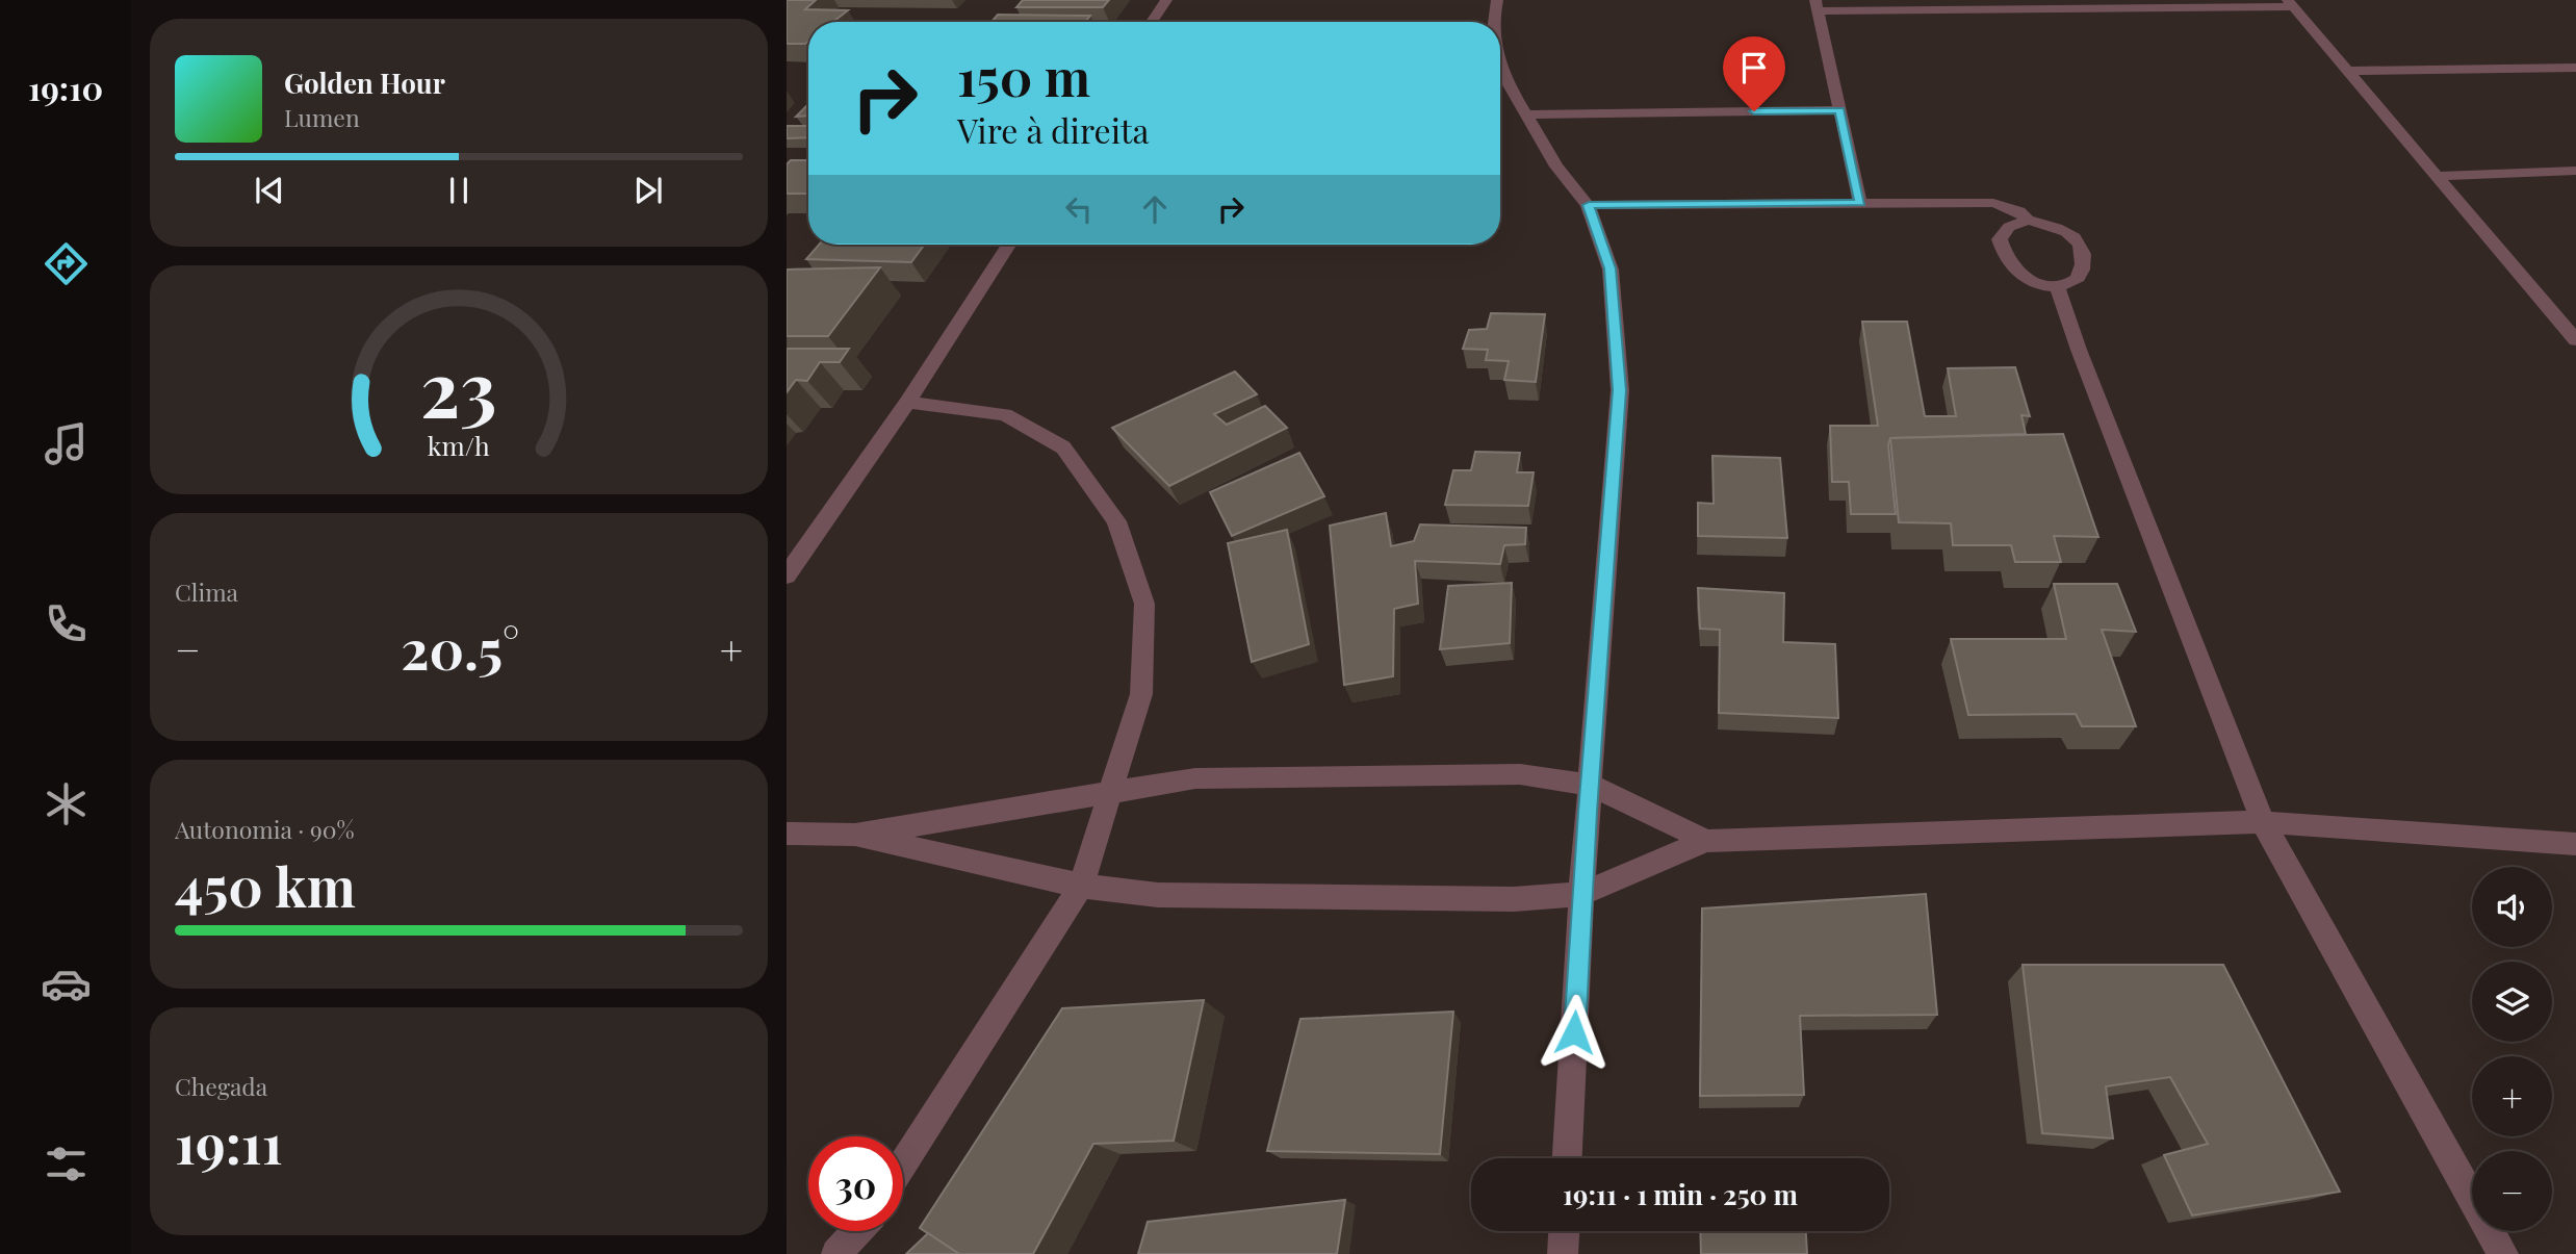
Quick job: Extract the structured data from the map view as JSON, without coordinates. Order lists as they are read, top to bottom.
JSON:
{
  "page": {
    "tabs": "19:10",
    "turn": ["150 m", "Vire à direita"],
    "song": ["Golden Hour", "Lumen"],
    "tile": [
      "Clima",
      ["Autonomia · 90%", "450 km"],
      ["Chegada", "19:11"]
    ],
    "heat": ["−", "20.5°", "+"],
    "map_buttons": ["+", "−"],
    "limit": "30",
    "trip": "19:11 · 1 min · 250 m",
    "gauge": ["23", "km/h"]
  }
}
